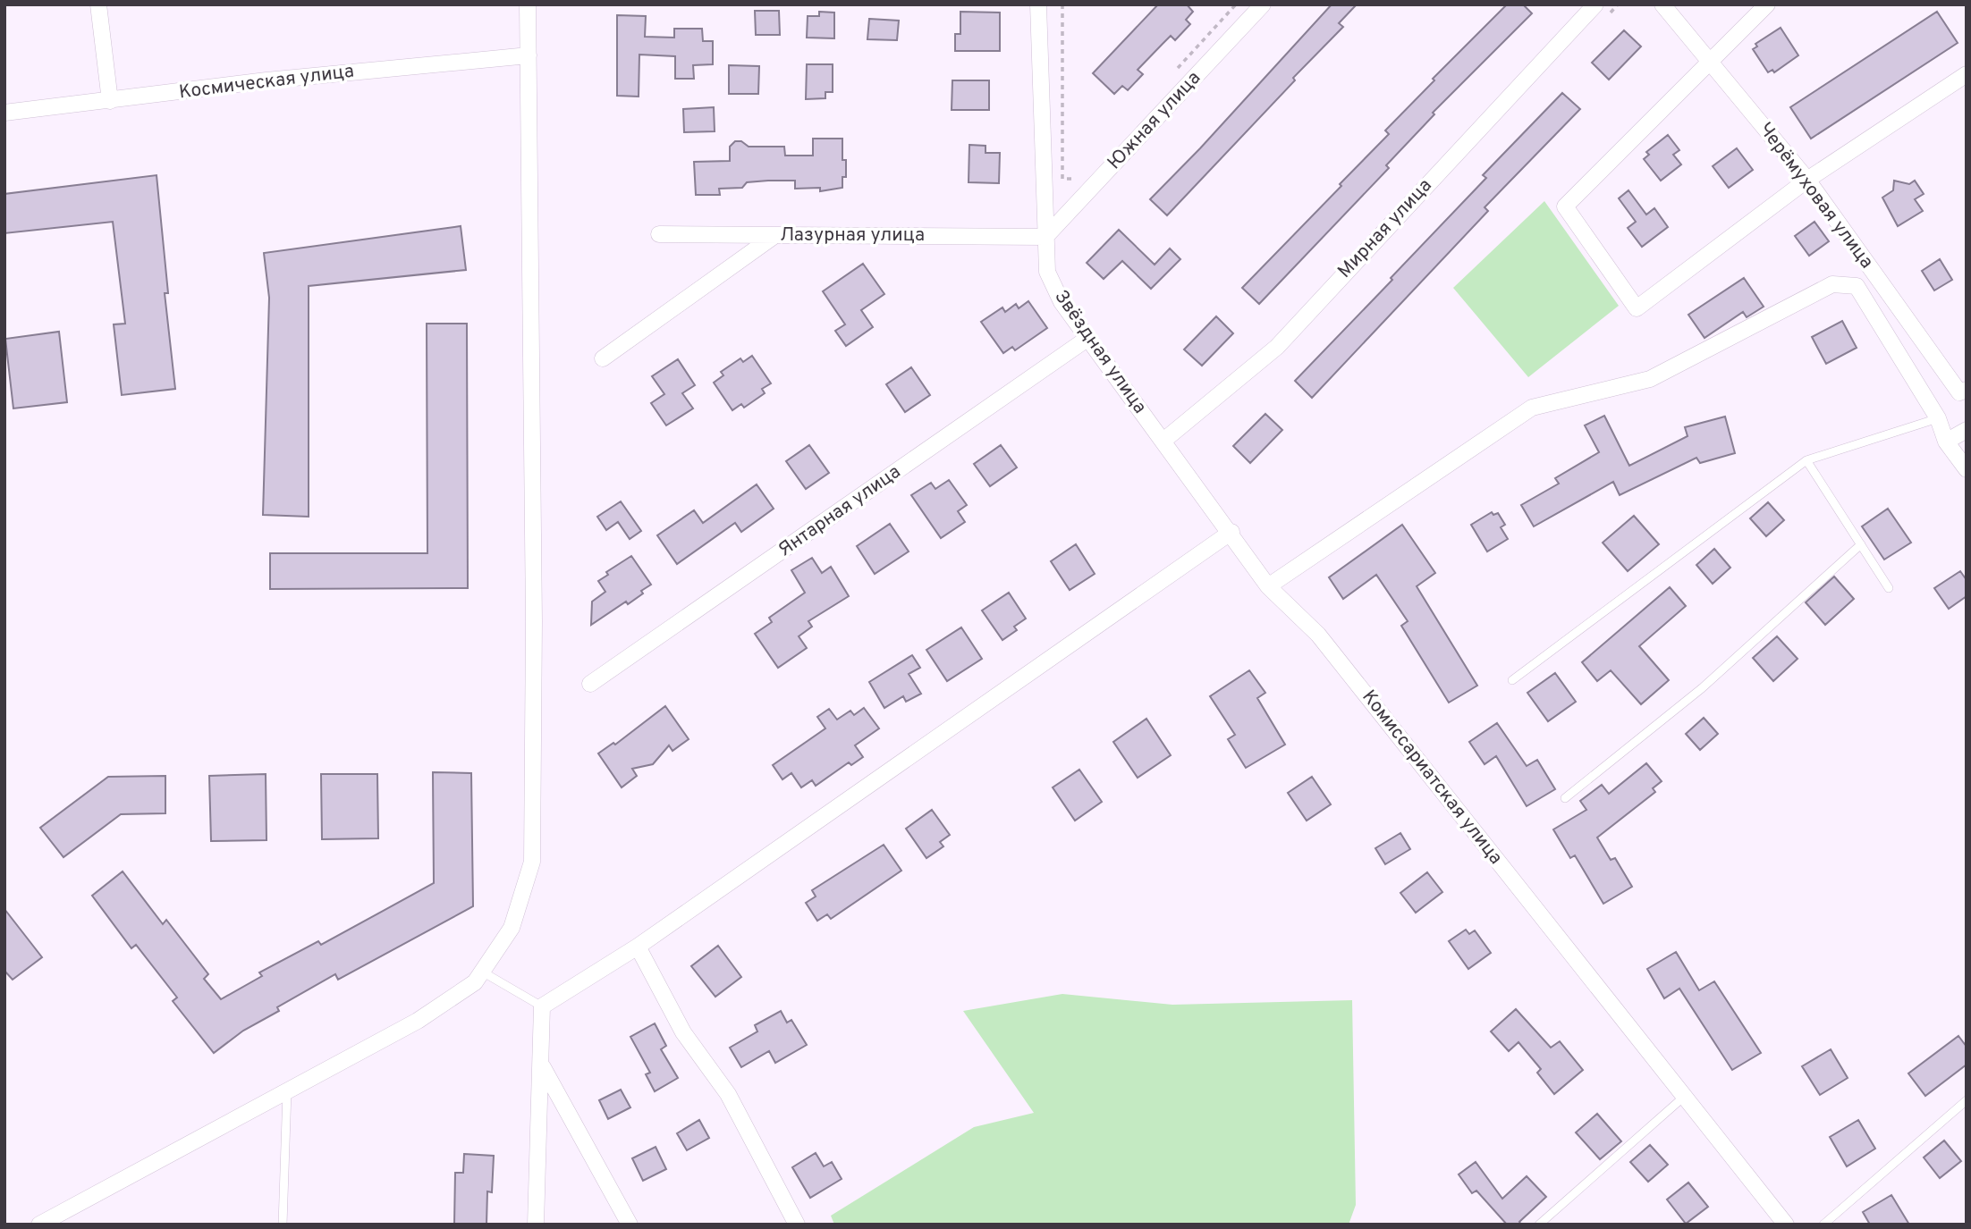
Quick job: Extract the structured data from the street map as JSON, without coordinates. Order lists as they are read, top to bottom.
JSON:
{
  "streets": {
    "street": [
      "Космическая улица",
      "Южная улица",
      "Черёмуховая улица",
      "Мирная улица",
      "Лазурная улица",
      "Звёздная улица",
      "Янтарная улица",
      "Комиссариатская улица"
    ]
  },
  "crossings": [
    ["Южная улица", "Лазурная улица"],
    ["Южная улица", "Звёздная улица"],
    ["Мирная улица", "Звёздная улица"],
    ["Лазурная улица", "Звёздная улица"],
    ["Звёздная улица", "Янтарная улица"],
    ["Звёздная улица", "Комиссариатская улица"]
  ]
}
